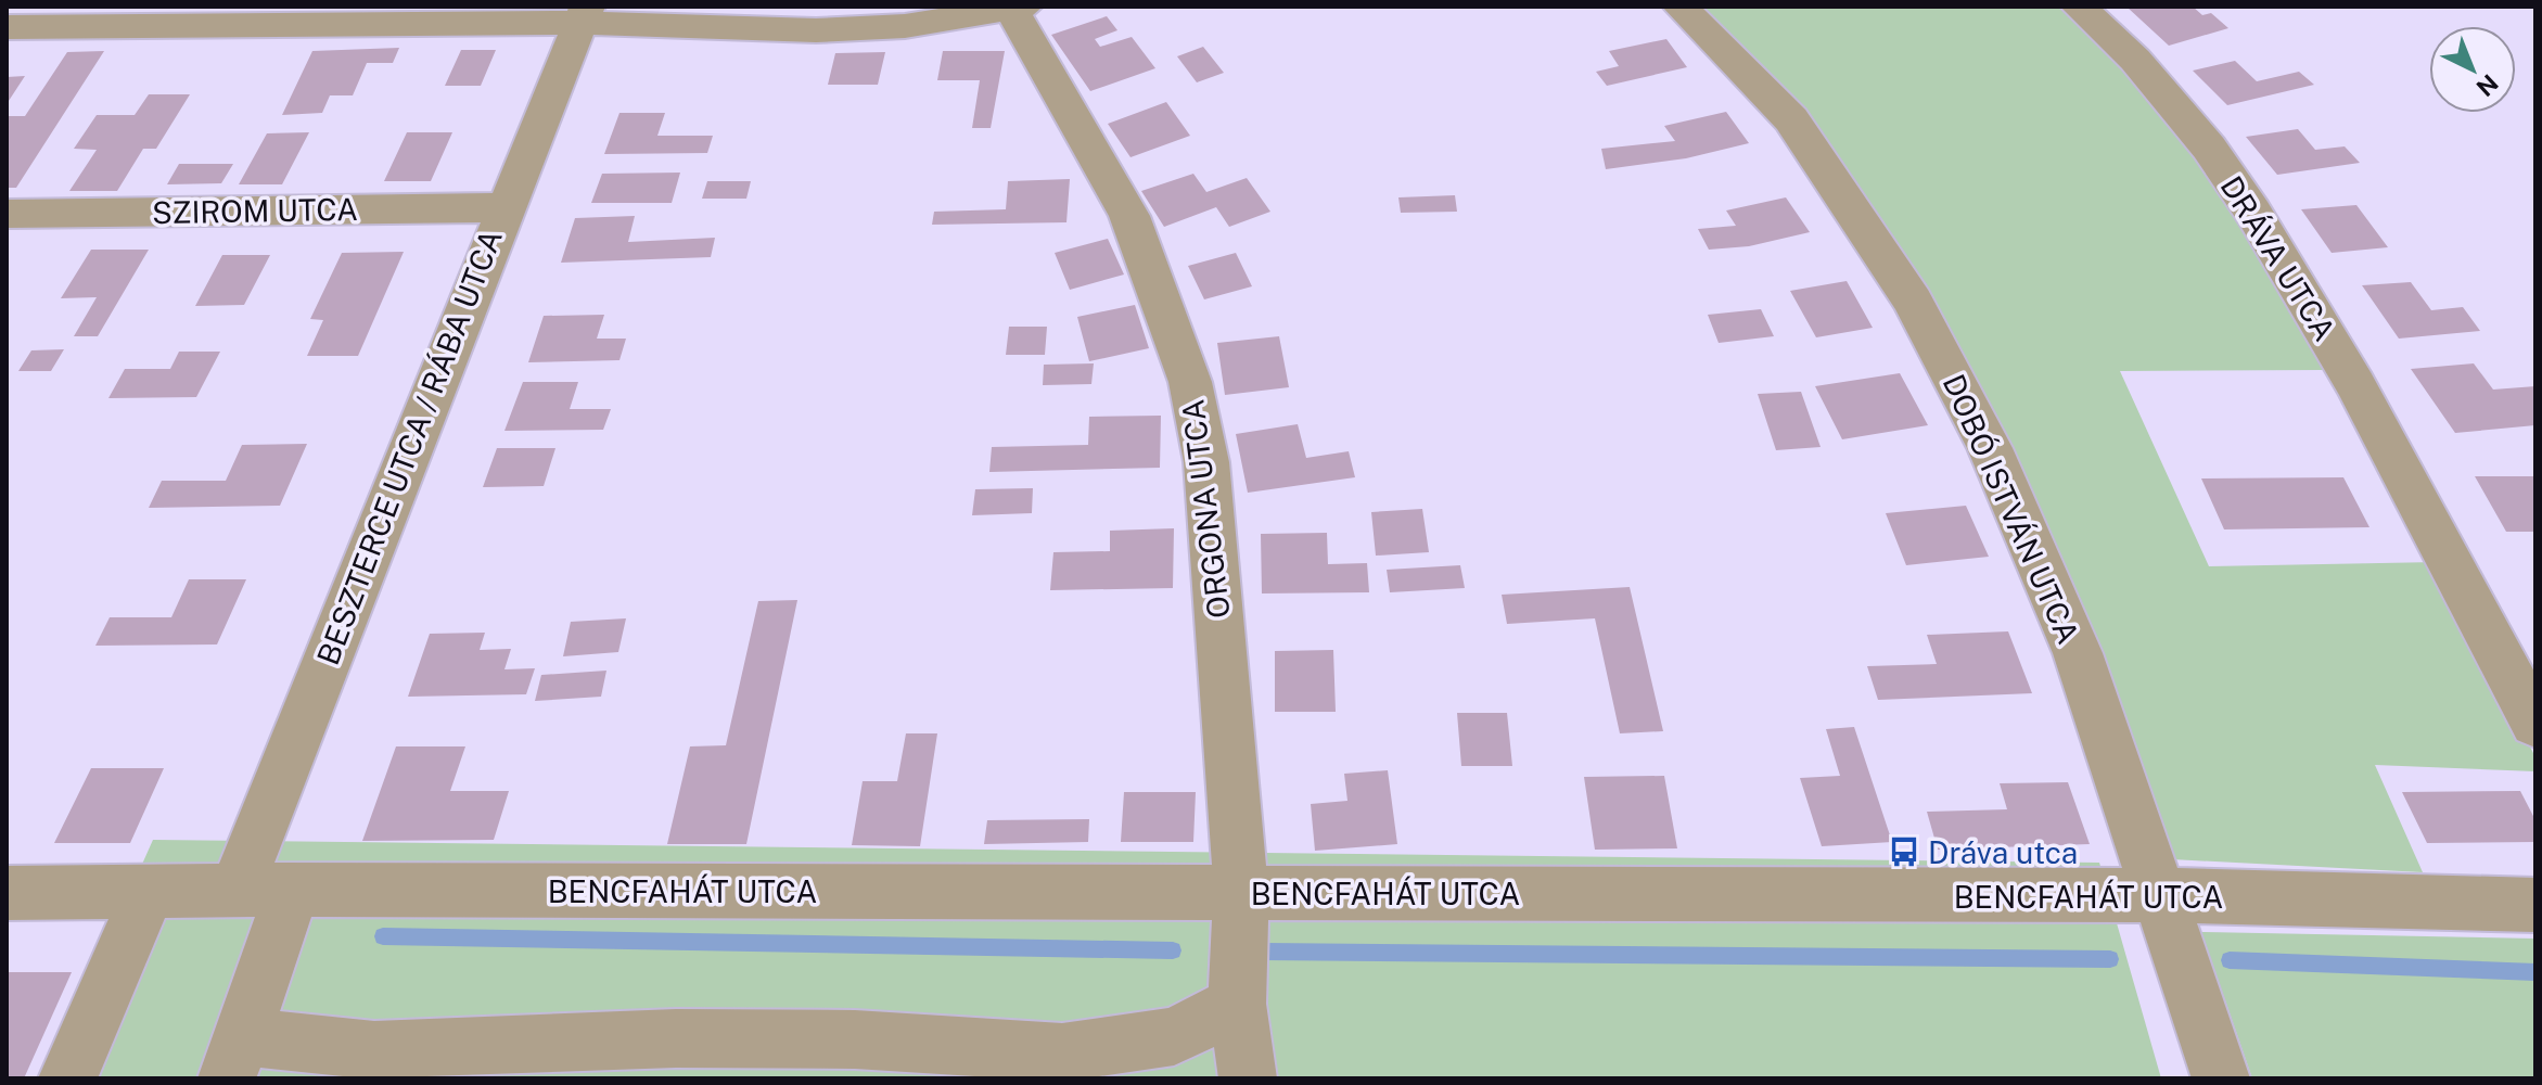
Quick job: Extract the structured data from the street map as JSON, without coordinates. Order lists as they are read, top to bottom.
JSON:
{
  "streets": {
    "street": [
      "SZIROM UTCA",
      "DRÁVA UTCA",
      "BESZTERCE UTCA / RÁBA UTCA",
      "ORGONA UTCA",
      "DOBÓ ISTVÁN UTCA",
      "BENCFAHÁT UTCA"
    ]
  },
  "crossings": [
    ["SZIROM UTCA", "BESZTERCE UTCA / RÁBA UTCA"],
    ["BESZTERCE UTCA / RÁBA UTCA", "BENCFAHÁT UTCA"],
    ["ORGONA UTCA", "BENCFAHÁT UTCA"],
    ["DOBÓ ISTVÁN UTCA", "BENCFAHÁT UTCA"]
  ],
  "places": {
    "bus stop": ["Dráva utca"]
  },
  "north": "bottom right"
}
